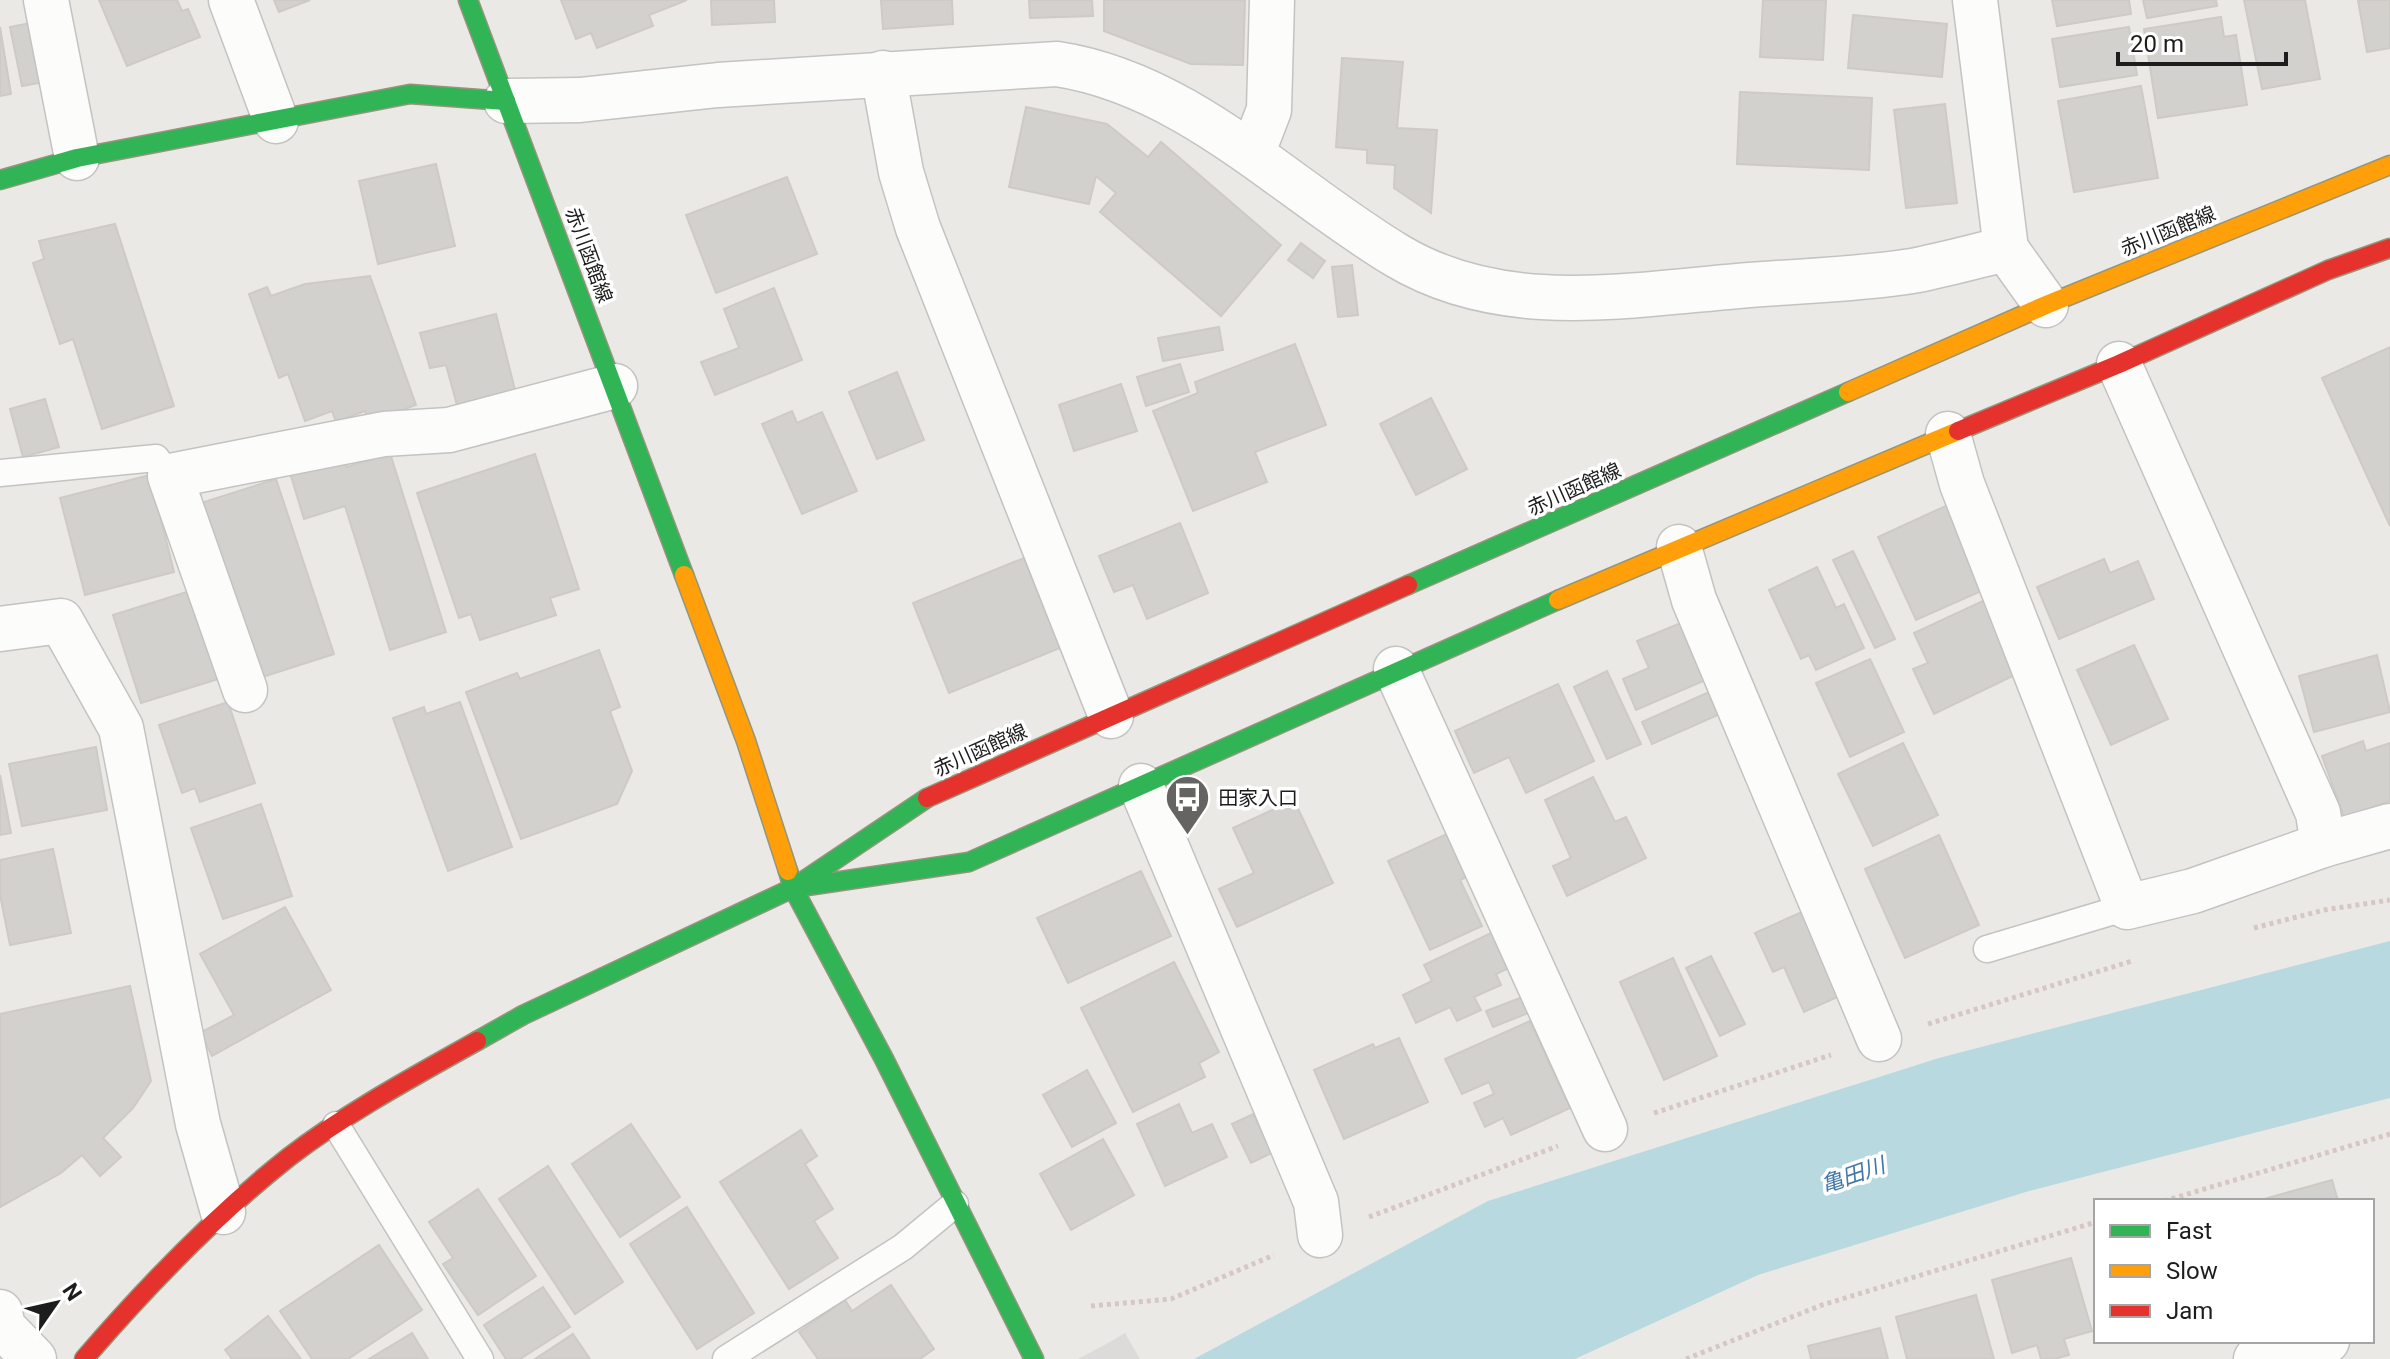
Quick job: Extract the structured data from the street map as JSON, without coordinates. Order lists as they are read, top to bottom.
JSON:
{
  "streets": {
    "main road": ["赤川函館線"]
  },
  "water": ["亀田川"],
  "places": {
    "bus stop": ["田家入口"]
  },
  "legend": ["Fast", "Slow", "Jam"],
  "scale_bar": "20 m",
  "north": "top right"
}
